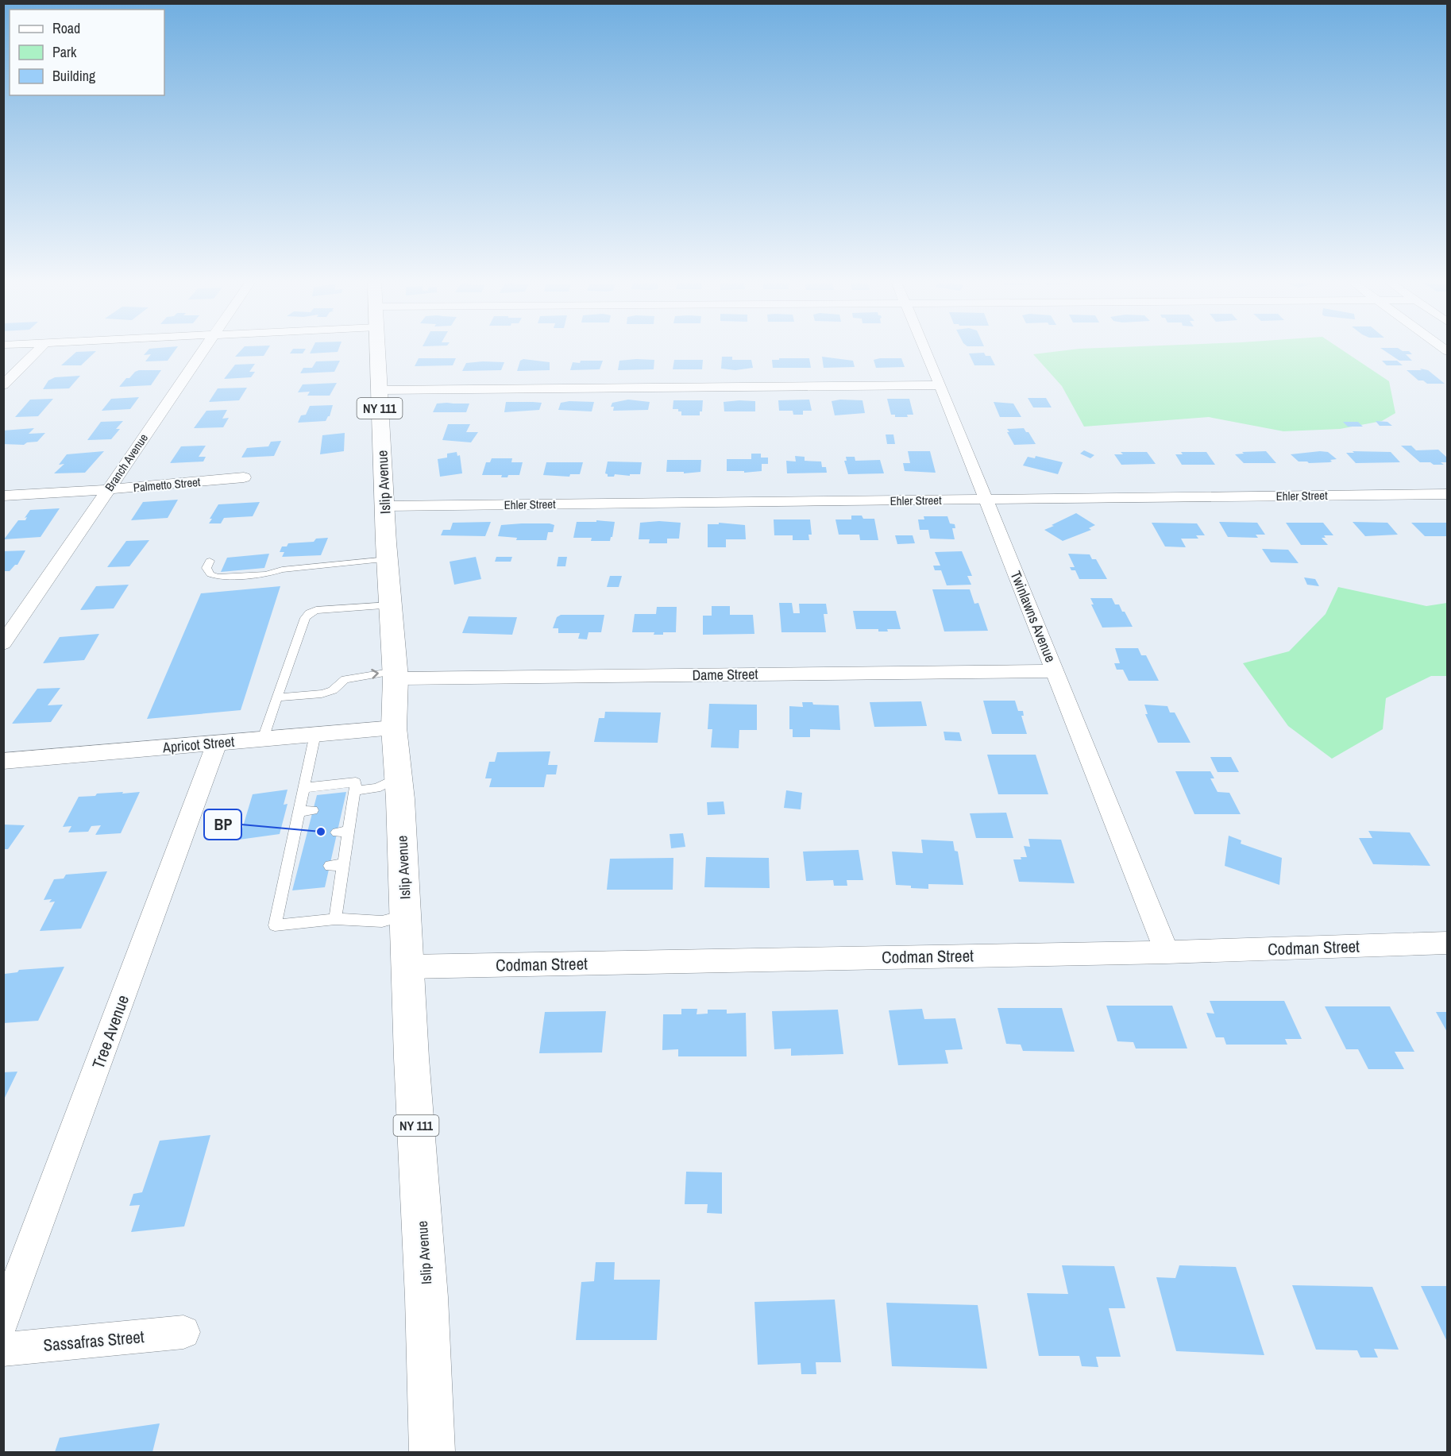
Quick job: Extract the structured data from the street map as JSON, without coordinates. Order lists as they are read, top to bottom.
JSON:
{
  "streets": {
    "main road": ["NY 111", "Islip Avenue"],
    "street": [
      "Branch Avenue",
      "Palmetto Street",
      "Ehler Street",
      "Twinlawns Avenue",
      "Dame Street",
      "Apricot Street",
      "Codman Street",
      "Tree Avenue",
      "Sassafras Street"
    ]
  },
  "crossings": [
    ["Branch Avenue", "Palmetto Street"],
    ["Islip Avenue", "Ehler Street"],
    ["Islip Avenue", "Dame Street"],
    ["Islip Avenue", "Apricot Street"],
    ["Islip Avenue", "Codman Street"],
    ["Ehler Street", "Twinlawns Avenue"],
    ["Twinlawns Avenue", "Dame Street"],
    ["Twinlawns Avenue", "Codman Street"],
    ["Apricot Street", "Tree Avenue"]
  ],
  "places": ["BP"],
  "legend": ["Road", "Park", "Building"]
}
